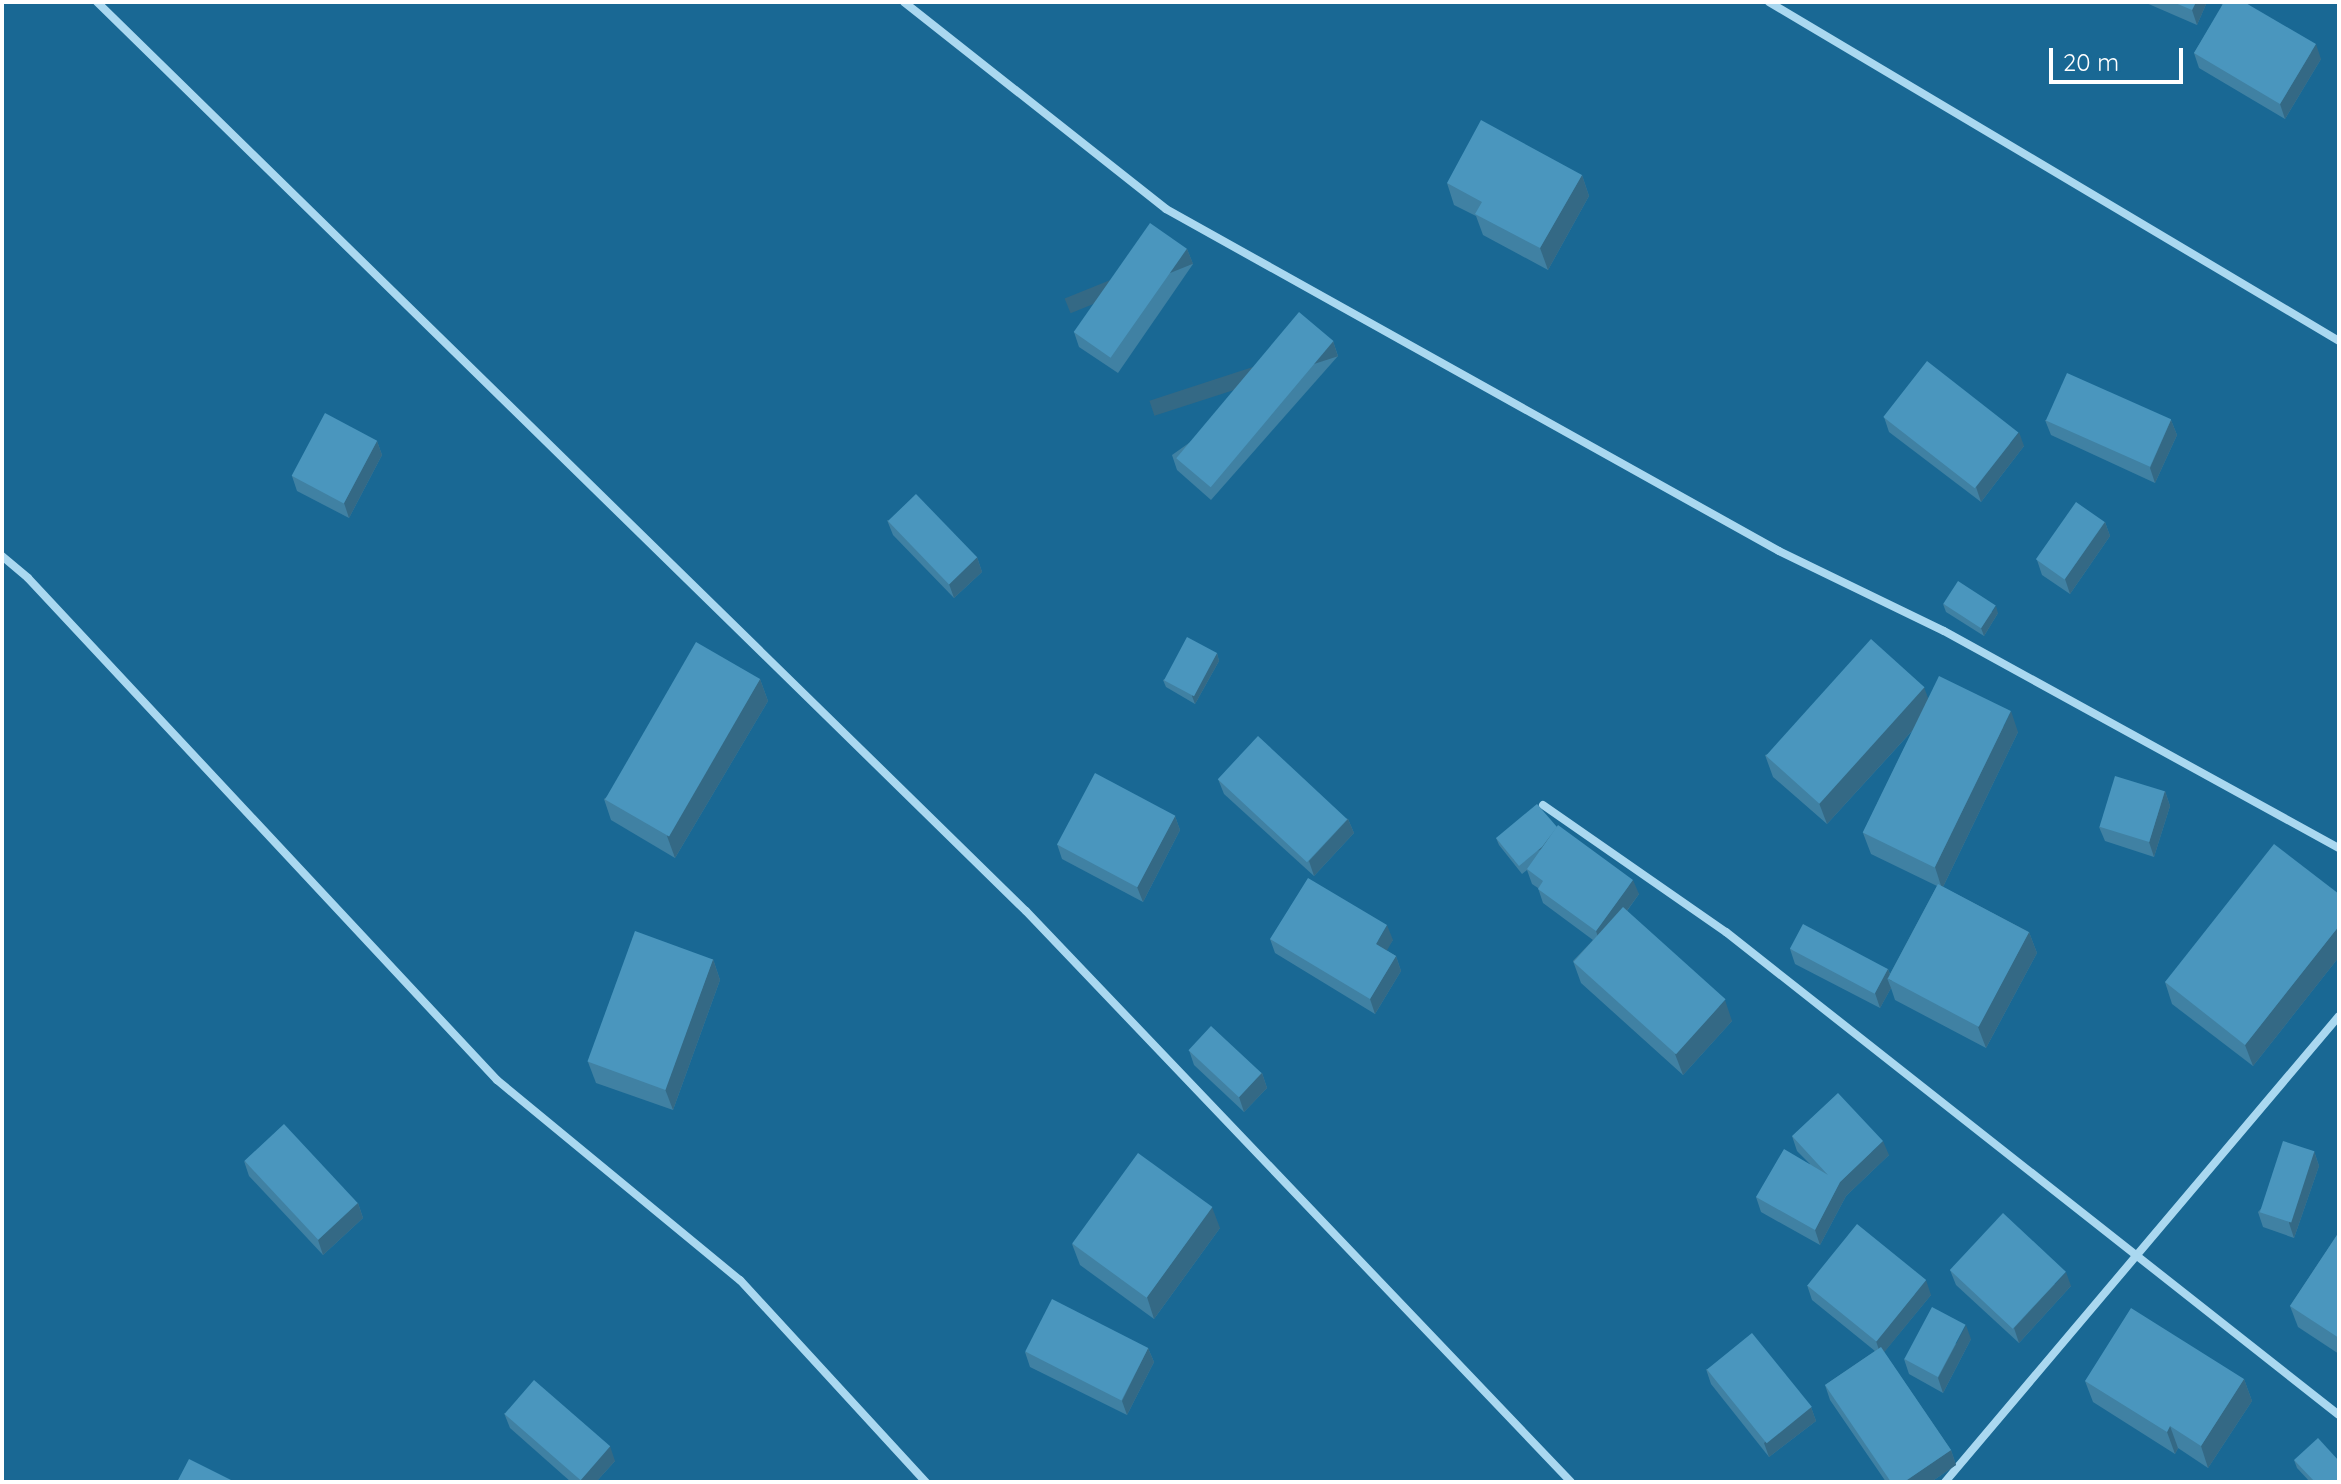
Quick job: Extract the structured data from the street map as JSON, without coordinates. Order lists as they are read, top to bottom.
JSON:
{
  "scale_bar": "20 m"
}
